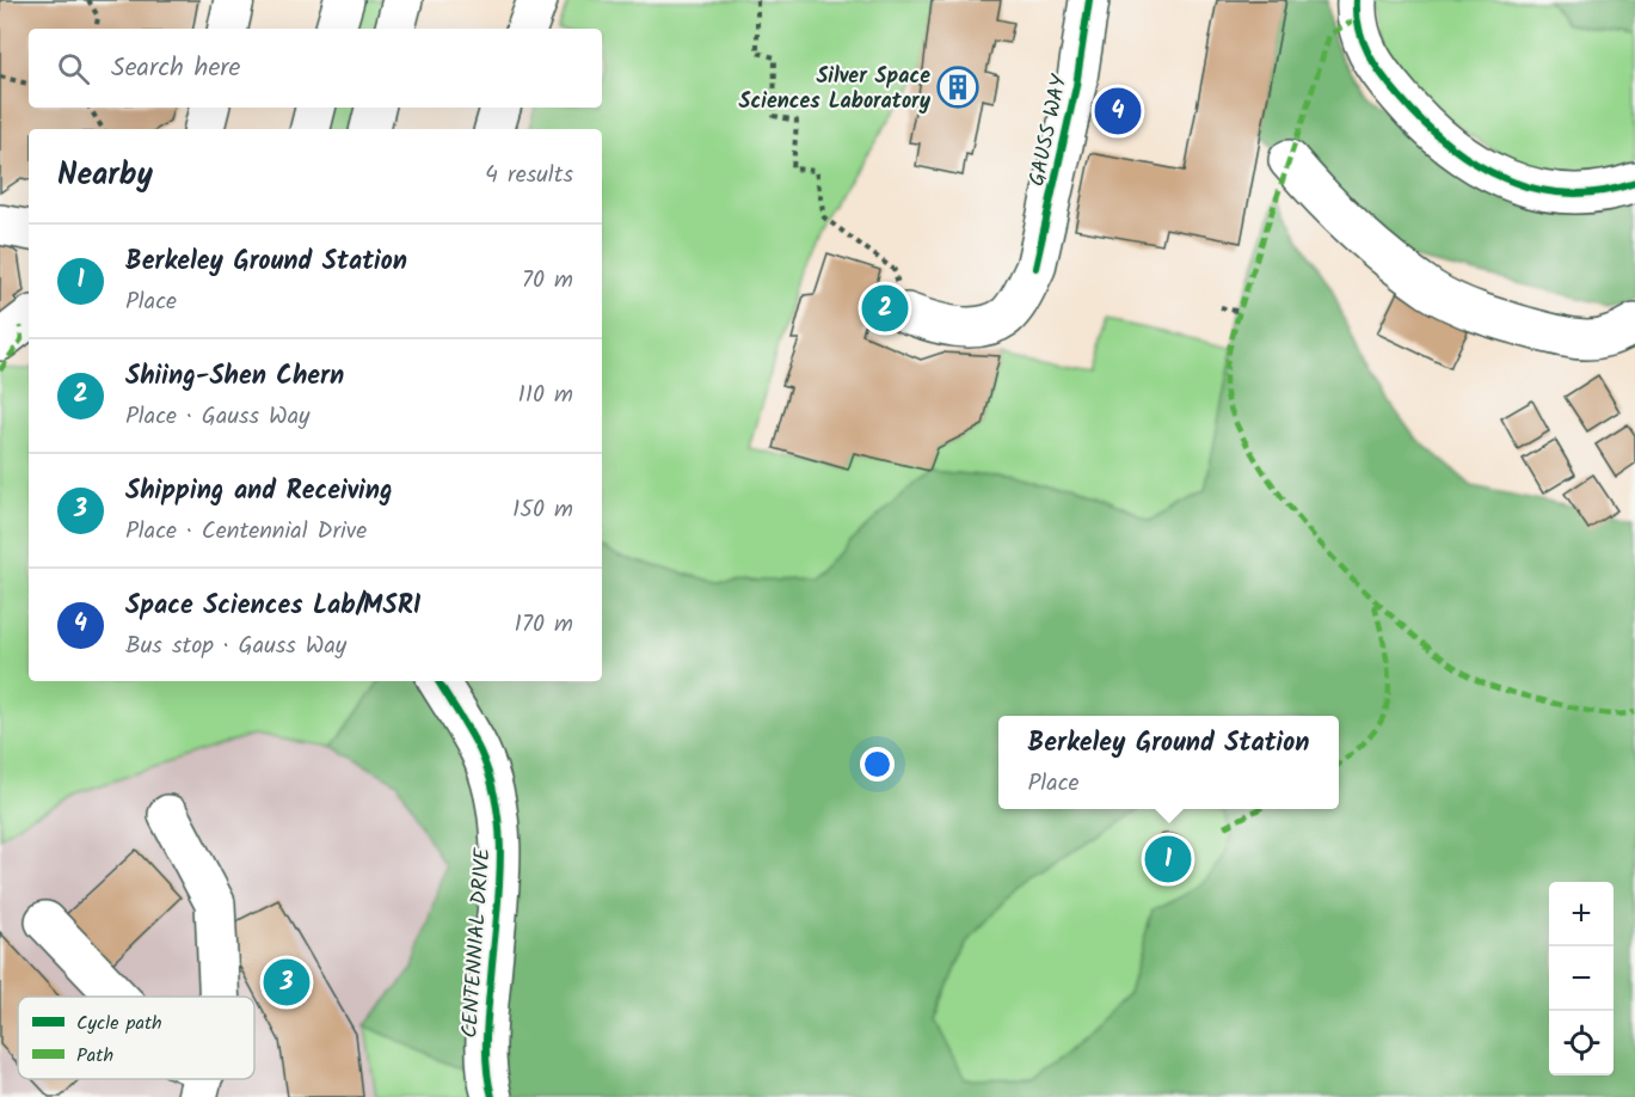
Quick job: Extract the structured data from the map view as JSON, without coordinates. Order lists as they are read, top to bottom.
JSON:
{
  "streets": {
    "street": ["GAUSS WAY", "CENTENNIAL DRIVE"]
  },
  "places": {
    "building": ["Silver Space Sciences Laboratory"]
  },
  "legend": ["Cycle path", "Path"],
  "page": {
    "search": "Search here",
    "pins": [
      "4",
      "2",
      "1",
      "3"
    ],
    "heading": ["Nearby", "4 results"],
    "list": [
      {
        "mark": "1",
        "name": "Berkeley Ground Station",
        "note": "Place",
        "value": "70 m"
      },
      {
        "mark": "2",
        "name": "Shiing-Shen Chern",
        "note": "Place · Gauss Way",
        "value": "110 m"
      },
      {
        "mark": "3",
        "name": "Shipping and Receiving",
        "note": "Place · Centennial Drive",
        "value": "150 m"
      },
      {
        "mark": "4",
        "name": "Space Sciences Lab/MSRI",
        "note": "Bus stop · Gauss Way",
        "value": "170 m"
      }
    ],
    "popup": ["Berkeley Ground Station", "Place"],
    "map_buttons": ["+", "−"]
  }
}
